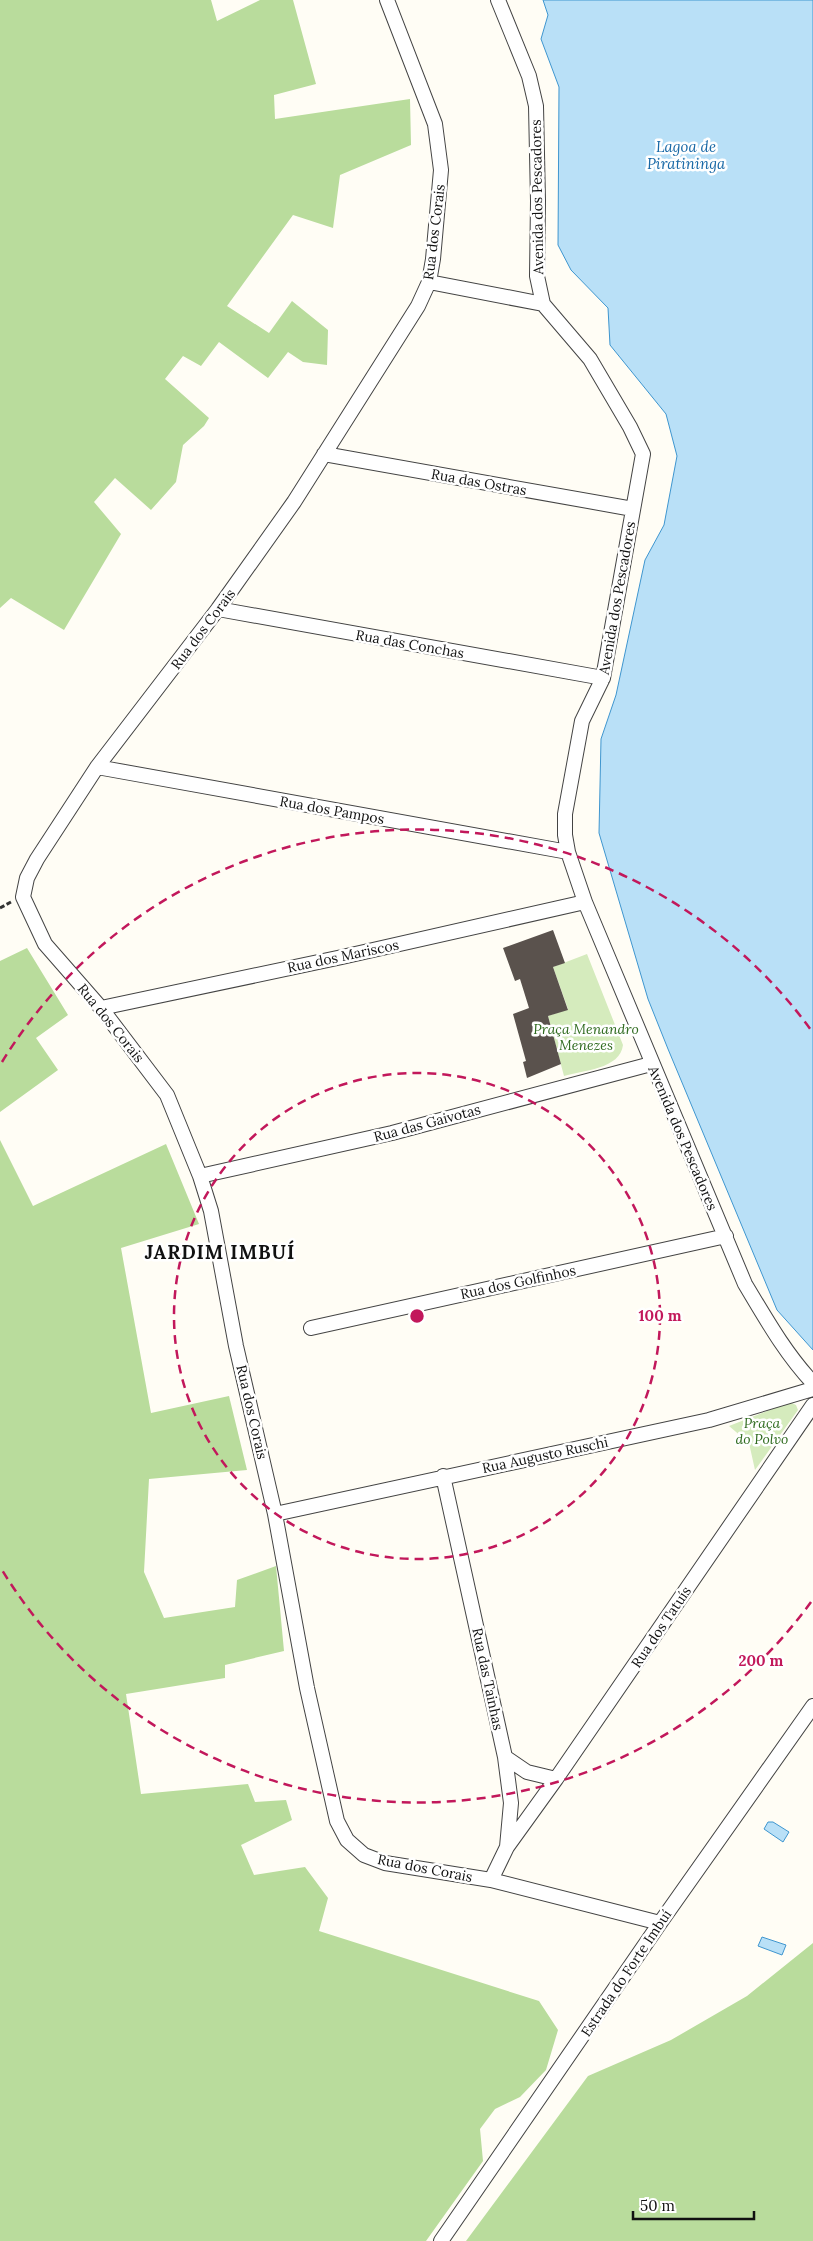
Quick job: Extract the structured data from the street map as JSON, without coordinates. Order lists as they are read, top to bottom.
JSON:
{
  "streets": {
    "street": [
      "Avenida dos Pescadores",
      "Rua dos Corais",
      "Rua das Ostras",
      "Rua das Conchas",
      "Rua dos Pampos",
      "Rua dos Mariscos",
      "Rua das Gaivotas",
      "Rua dos Golfinhos",
      "Rua Augusto Ruschi",
      "Rua dos Tatuís",
      "Rua das Tainhas",
      "Estrada do Forte Imbuí"
    ]
  },
  "crossings": [
    ["Avenida dos Pescadores", "Rua das Ostras"],
    ["Avenida dos Pescadores", "Rua das Conchas"],
    ["Avenida dos Pescadores", "Rua dos Pampos"],
    ["Avenida dos Pescadores", "Rua dos Mariscos"],
    ["Avenida dos Pescadores", "Rua das Gaivotas"],
    ["Avenida dos Pescadores", "Rua dos Golfinhos"],
    ["Rua dos Corais", "Rua das Ostras"],
    ["Rua dos Corais", "Rua das Conchas"],
    ["Rua dos Corais", "Rua dos Pampos"],
    ["Rua dos Corais", "Rua dos Mariscos"],
    ["Rua dos Corais", "Rua das Gaivotas"],
    ["Rua dos Corais", "Rua Augusto Ruschi"],
    ["Rua dos Corais", "Rua das Tainhas"],
    ["Rua dos Corais", "Estrada do Forte Imbuí"],
    ["Rua Augusto Ruschi", "Rua das Tainhas"],
    ["Rua dos Tatuís", "Rua das Tainhas"]
  ],
  "districts": ["JARDIM IMBUÍ"],
  "water": ["Lagoa de Piratininga"],
  "parks": ["Praça Menandro Menezes", "Praça do Polvo"],
  "scale_bar": "50 m",
  "rings": ["100 m", "200 m"]
}
